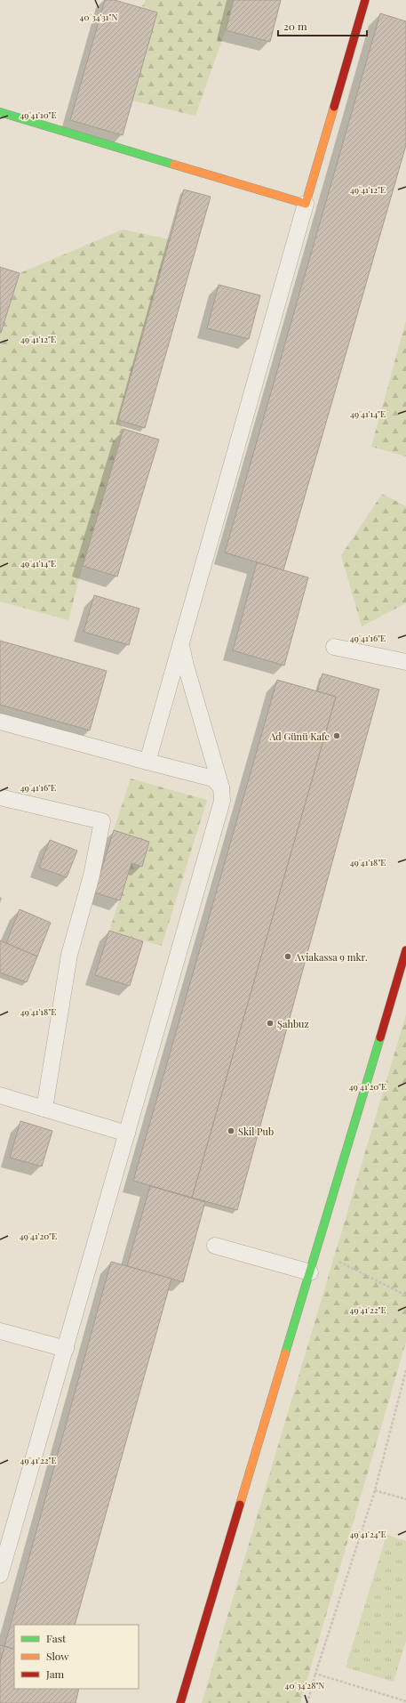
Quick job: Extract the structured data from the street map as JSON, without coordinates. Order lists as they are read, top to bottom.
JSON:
{
  "places": [
    "Ad Günü Kafe",
    "Aviakassa 9 mkr.",
    "Şahbuz",
    "Skil Pub"
  ],
  "legend": ["Fast", "Slow", "Jam"],
  "scale_bar": "20 m",
  "coordinates": [
    "40°34'31\"N",
    "49°41'10\"E",
    "49°41'12\"E",
    "49°41'14\"E",
    "49°41'16\"E",
    "49°41'18\"E",
    "49°41'20\"E",
    "49°41'22\"E",
    "49°41'24\"E",
    "40°34'28\"N"
  ]
}
